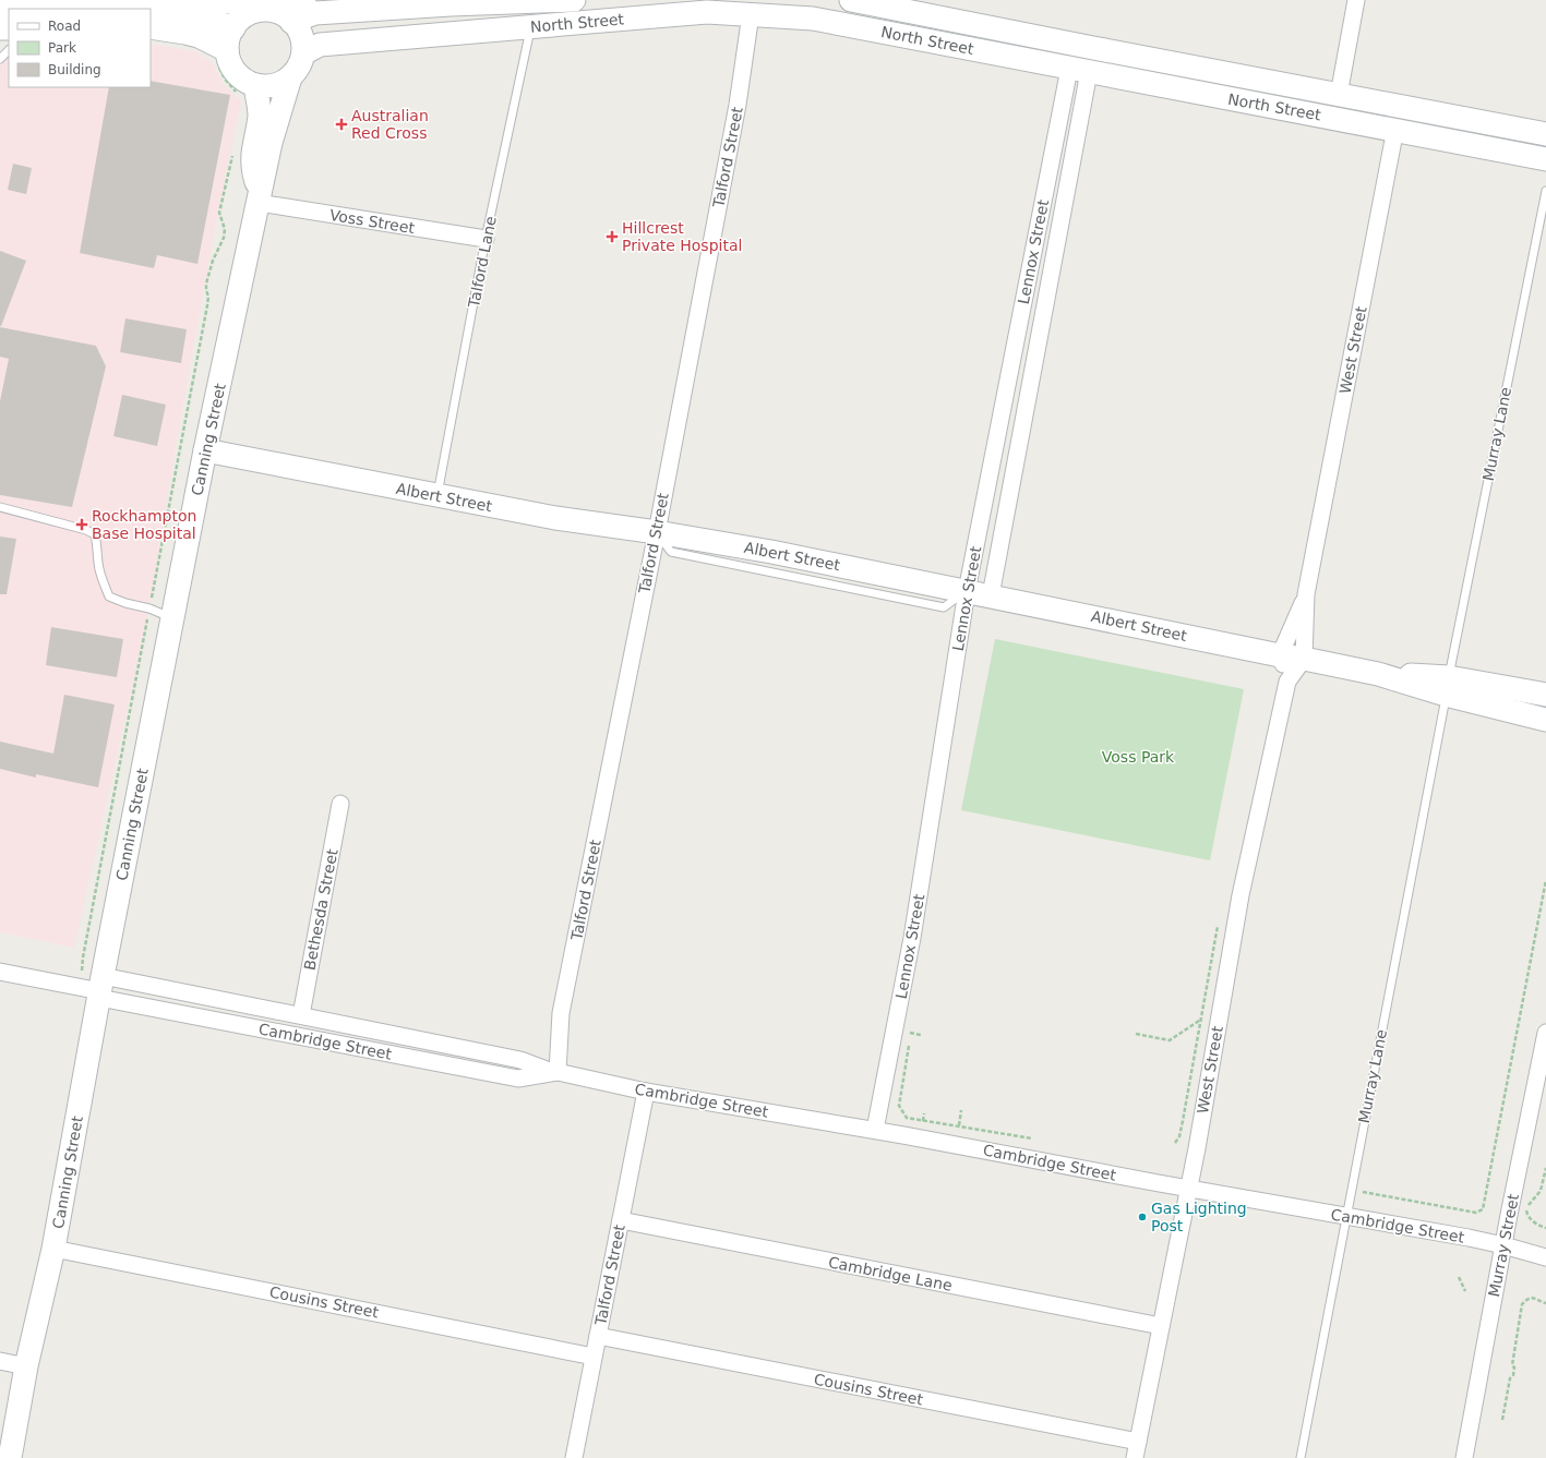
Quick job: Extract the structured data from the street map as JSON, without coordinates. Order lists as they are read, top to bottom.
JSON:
{
  "streets": {
    "street": [
      "North Street",
      "Talford Street",
      "Voss Street",
      "Lennox Street",
      "West Street",
      "Canning Street",
      "Albert Street",
      "Bethesda Street",
      "Cambridge Street",
      "Murray Street",
      "Cambridge Lane",
      "Cousins Street"
    ],
    "lane": ["Talford Lane", "Murray Lane"]
  },
  "crossings": [
    ["North Street", "Talford Street"],
    ["North Street", "Lennox Street"],
    ["North Street", "Talford Lane"],
    ["North Street", "West Street"],
    ["North Street", "Canning Street"],
    ["Talford Street", "Albert Street"],
    ["Talford Street", "Cambridge Street"],
    ["Talford Street", "Cambridge Lane"],
    ["Talford Street", "Cousins Street"],
    ["Voss Street", "Talford Lane"],
    ["Voss Street", "Canning Street"],
    ["Lennox Street", "Albert Street"],
    ["Lennox Street", "Cambridge Street"],
    ["Talford Lane", "Albert Street"],
    ["West Street", "Albert Street"],
    ["West Street", "Cambridge Street"],
    ["West Street", "Cambridge Lane"],
    ["West Street", "Cousins Street"],
    ["Murray Lane", "Albert Street"],
    ["Murray Lane", "Cambridge Street"],
    ["Canning Street", "Albert Street"],
    ["Canning Street", "Cambridge Street"],
    ["Canning Street", "Cousins Street"],
    ["Bethesda Street", "Cambridge Street"],
    ["Cambridge Street", "Murray Street"]
  ],
  "parks": ["Voss Park"],
  "places": {
    "health": ["Australian Red Cross", "Hillcrest Private Hospital", "Rockhampton Base Hospital"],
    "other": ["Gas Lighting Post"]
  },
  "legend": ["Road", "Park", "Building"]
}
